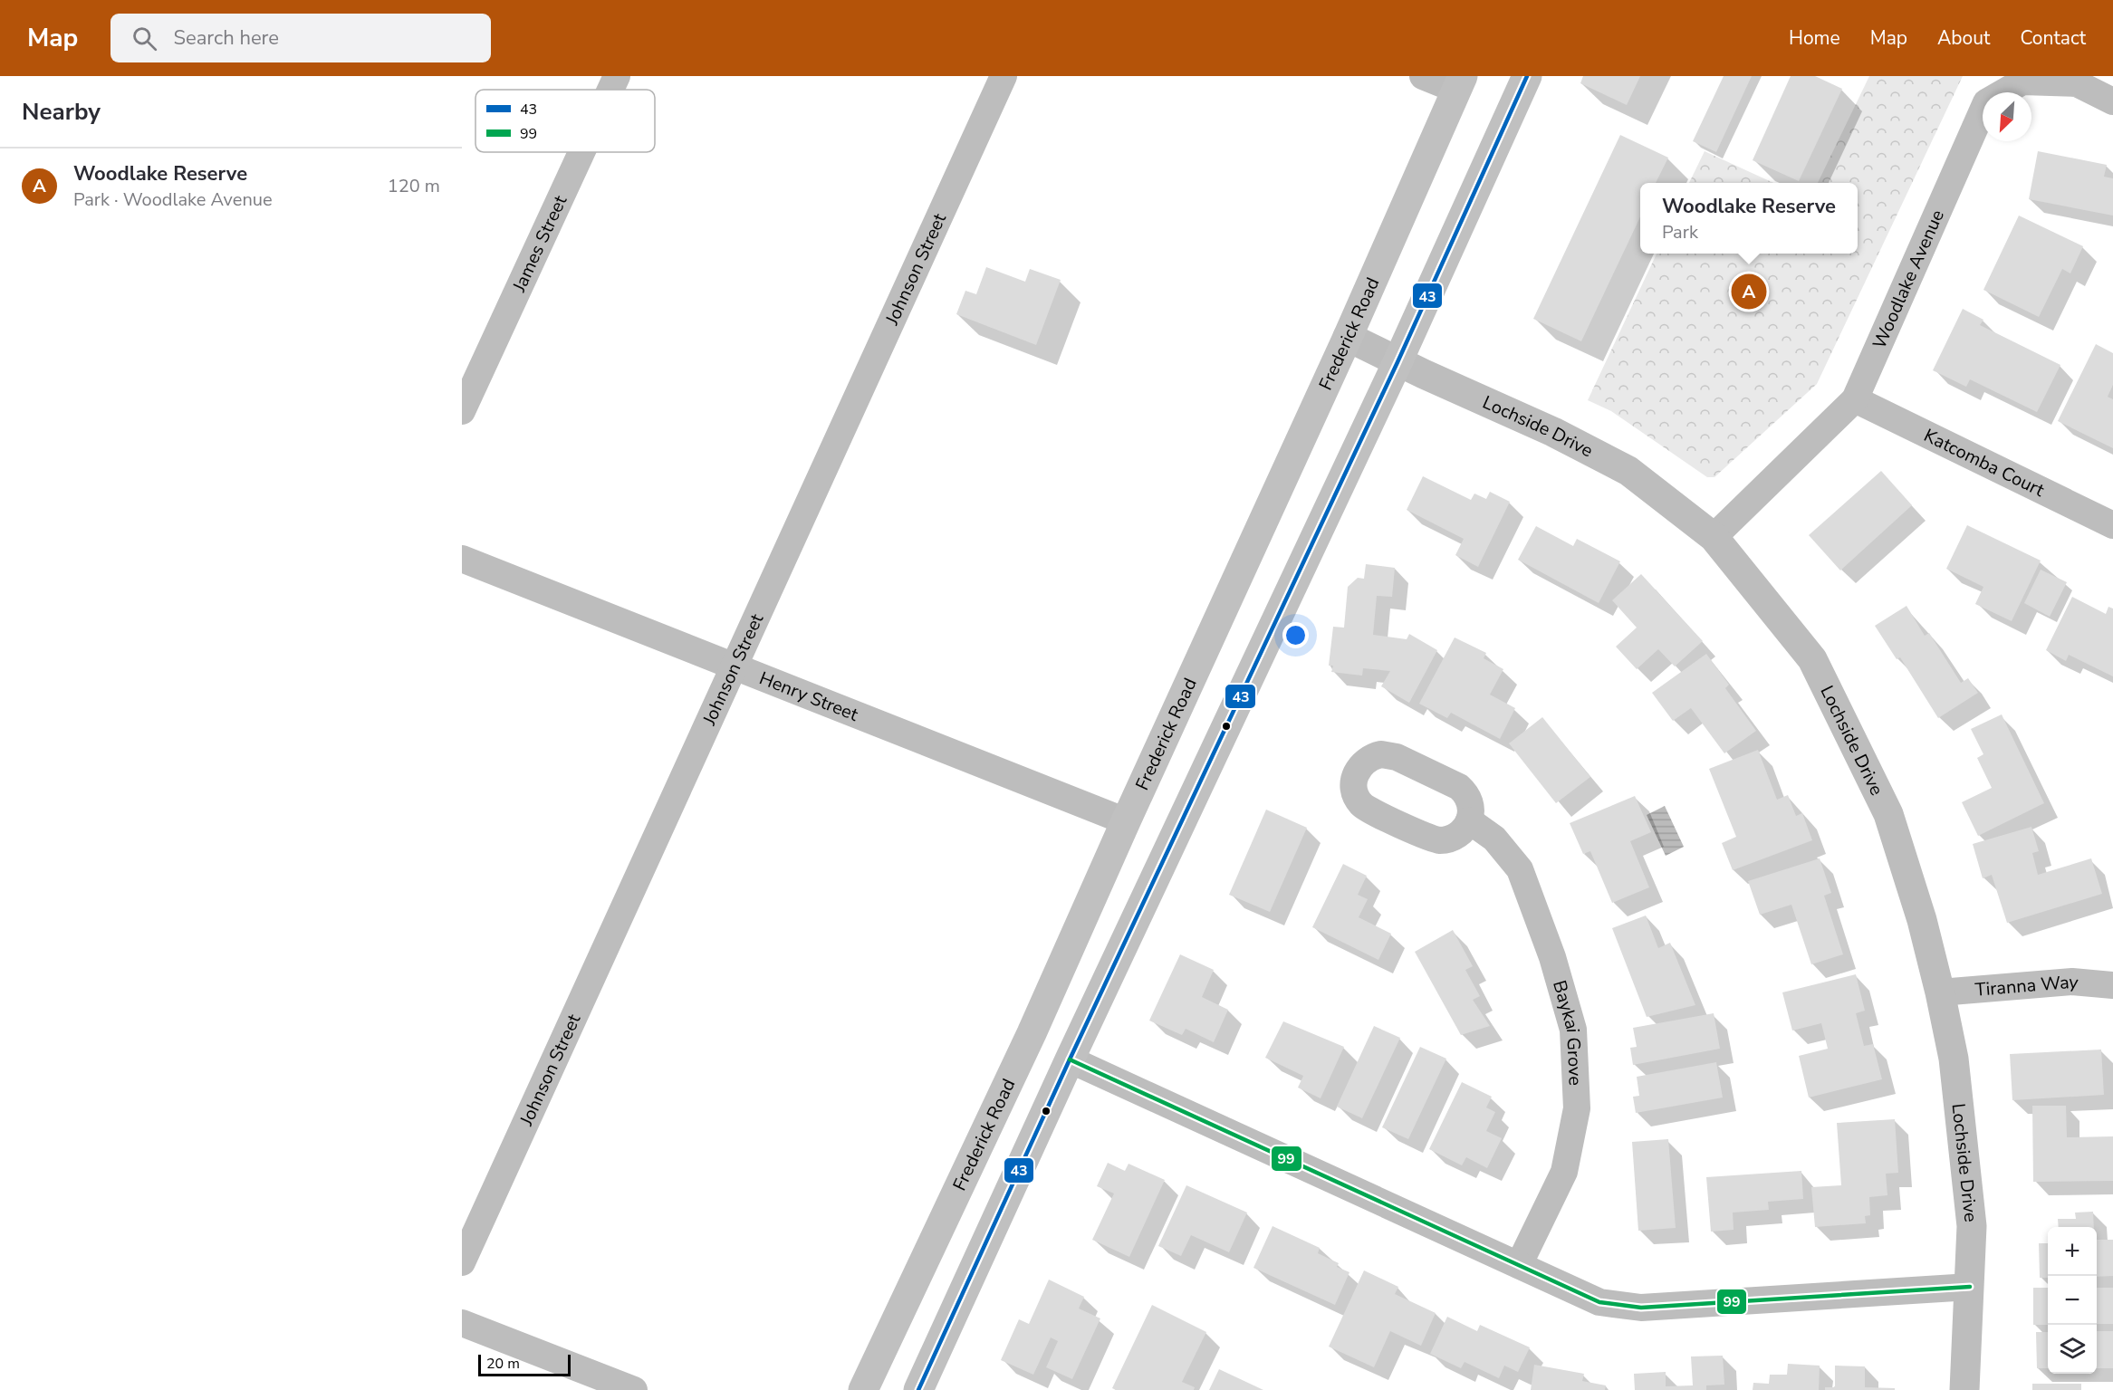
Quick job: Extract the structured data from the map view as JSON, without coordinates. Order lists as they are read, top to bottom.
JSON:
{
  "streets": {
    "main road": ["Frederick Road"],
    "street": [
      "James Street",
      "Johnson Street",
      "Woodlake Avenue",
      "Lochside Drive",
      "Katcomba Court",
      "Henry Street",
      "Tiranna Way",
      "Baykai Grove"
    ]
  },
  "crossings": [
    ["Johnson Street", "Henry Street"],
    ["Woodlake Avenue", "Lochside Drive"],
    ["Woodlake Avenue", "Katcomba Court"],
    ["Frederick Road", "Lochside Drive"],
    ["Frederick Road", "Henry Street"],
    ["Lochside Drive", "Tiranna Way"]
  ],
  "lines": ["transit line 43", "transit line 99"],
  "legend": ["43", "99"],
  "scale_bar": "20 m",
  "north": "bottom left",
  "page": {
    "header": "Map",
    "search": "Search here",
    "nav": [
      "Home",
      "Map",
      "About",
      "Contact"
    ],
    "heading": "Nearby",
    "list": [
      {
        "mark": "A",
        "name": "Woodlake Reserve",
        "note": "Park · Woodlake Avenue",
        "value": "120 m"
      }
    ],
    "popup": ["Woodlake Reserve", "Park"],
    "pins": "A",
    "map_buttons": ["+", "−"],
    "scale": "20 m"
  }
}
